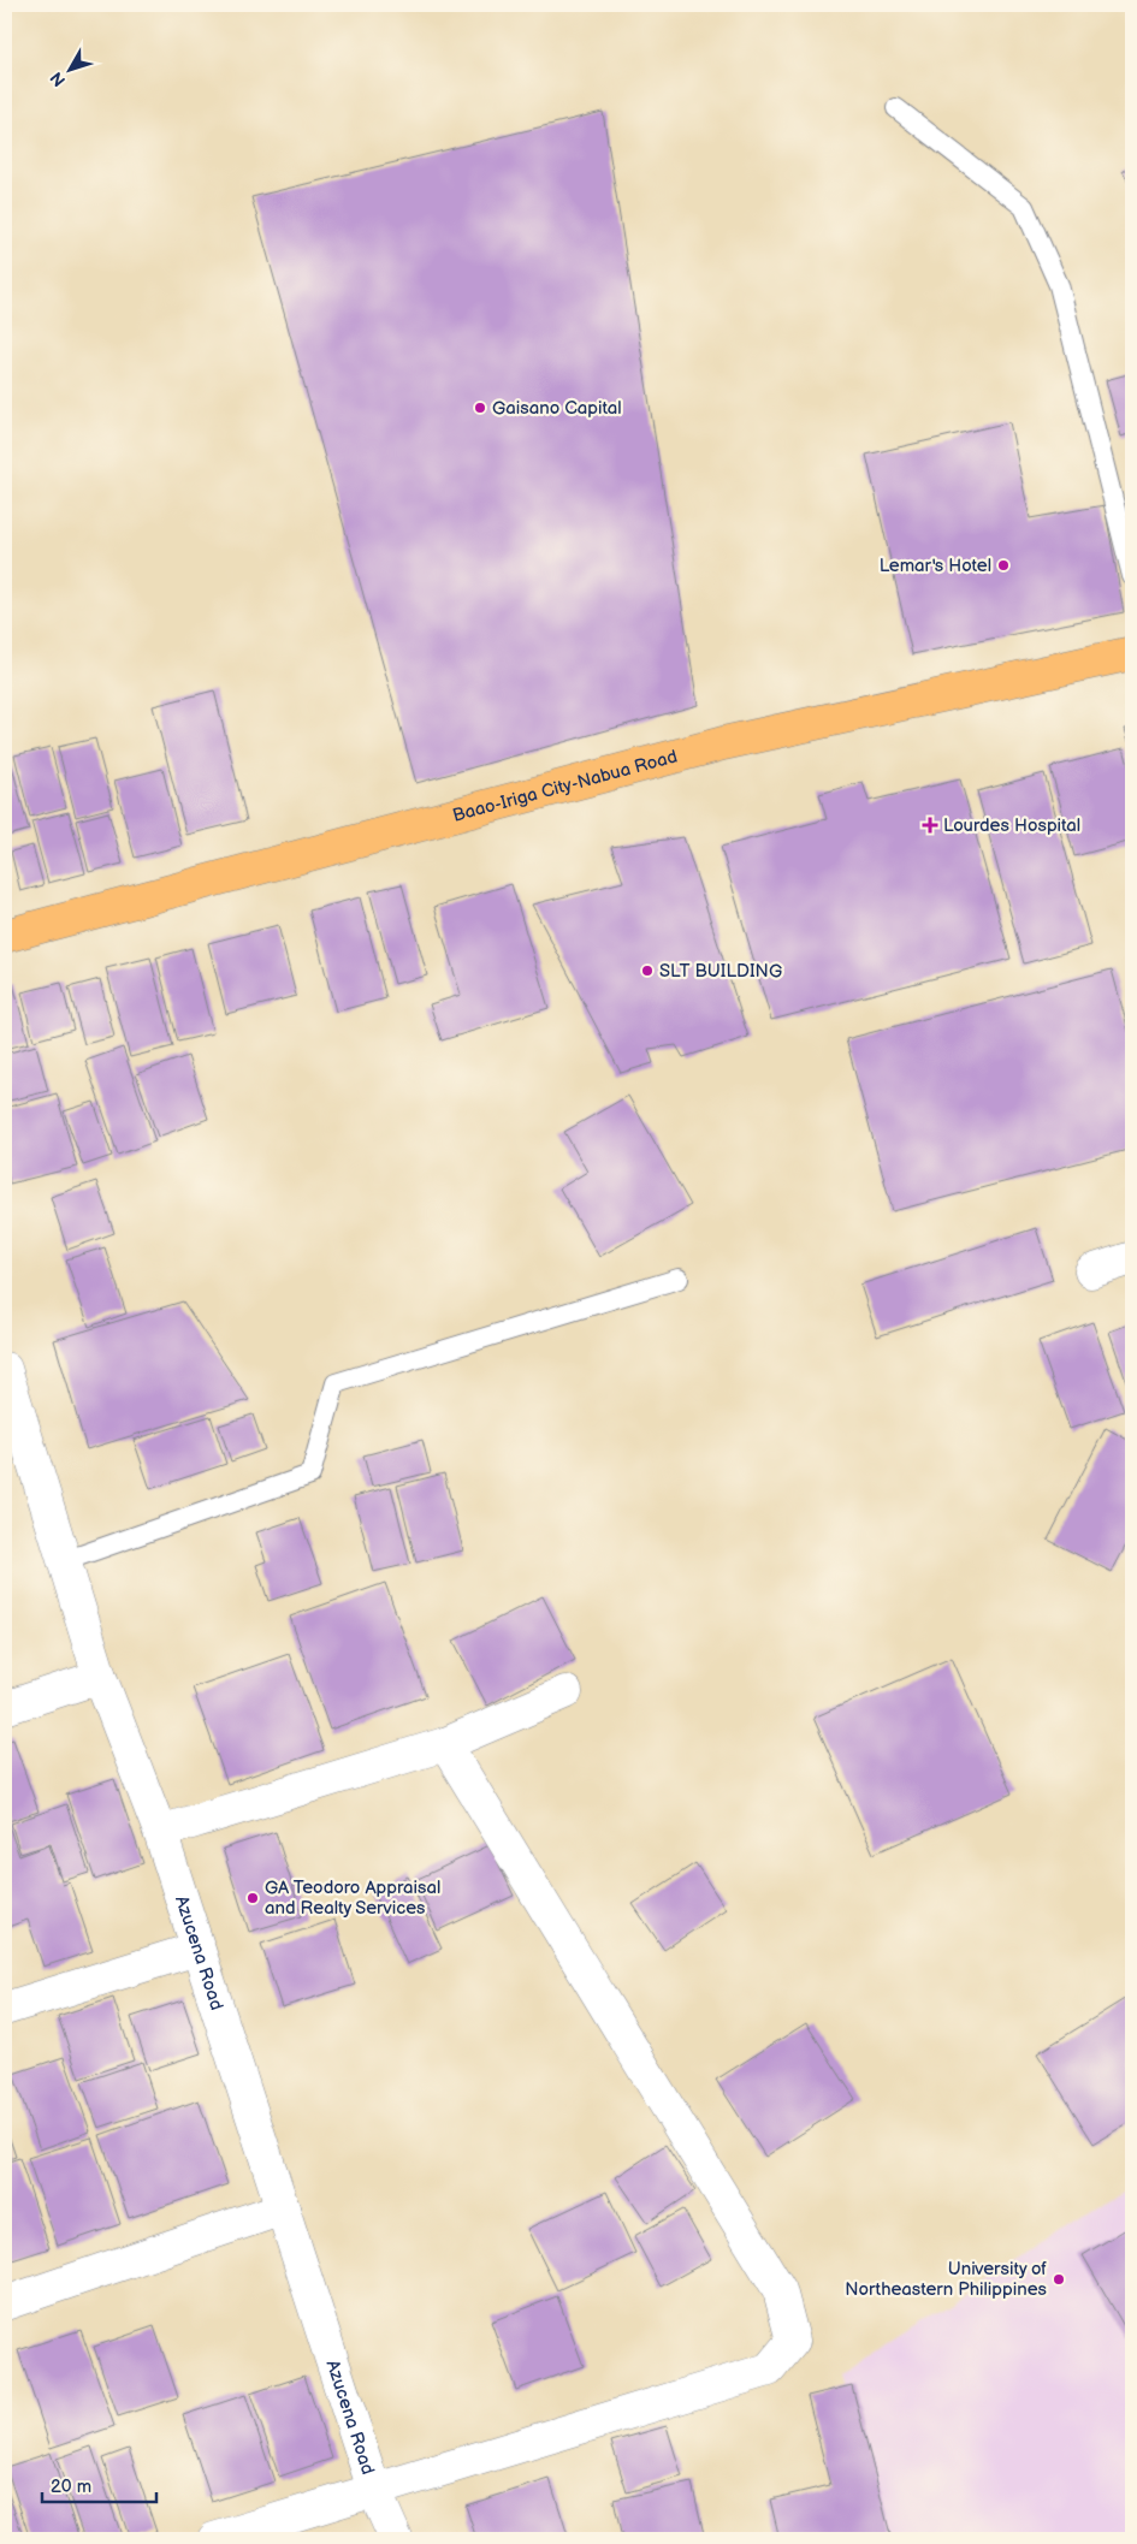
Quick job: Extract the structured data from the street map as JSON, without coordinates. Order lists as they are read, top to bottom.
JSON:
{
  "streets": {
    "main road": ["Baao-Iriga City-Nabua Road"],
    "street": ["Azucena Road"]
  },
  "places": {
    "other": [
      "Gaisano Capital",
      "Lemar's Hotel",
      "SLT BUILDING",
      "GA Teodoro Appraisal and Realty Services",
      "University of Northeastern Philippines"
    ],
    "health": ["Lourdes Hospital"]
  },
  "scale_bar": "20 m",
  "north": "bottom left"
}
